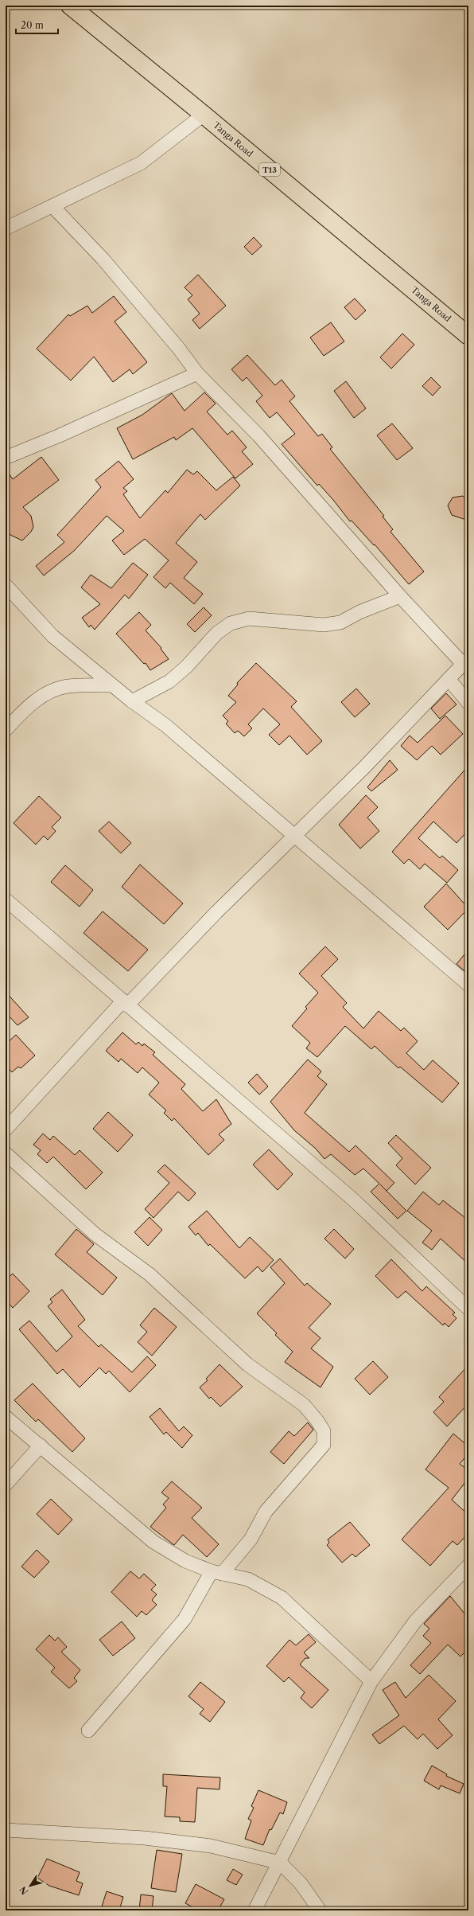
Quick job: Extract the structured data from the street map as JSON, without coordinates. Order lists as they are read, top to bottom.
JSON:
{
  "streets": {
    "highway": ["Tanga Road", "T13"]
  },
  "scale_bar": "20 m",
  "north": "bottom left"
}
